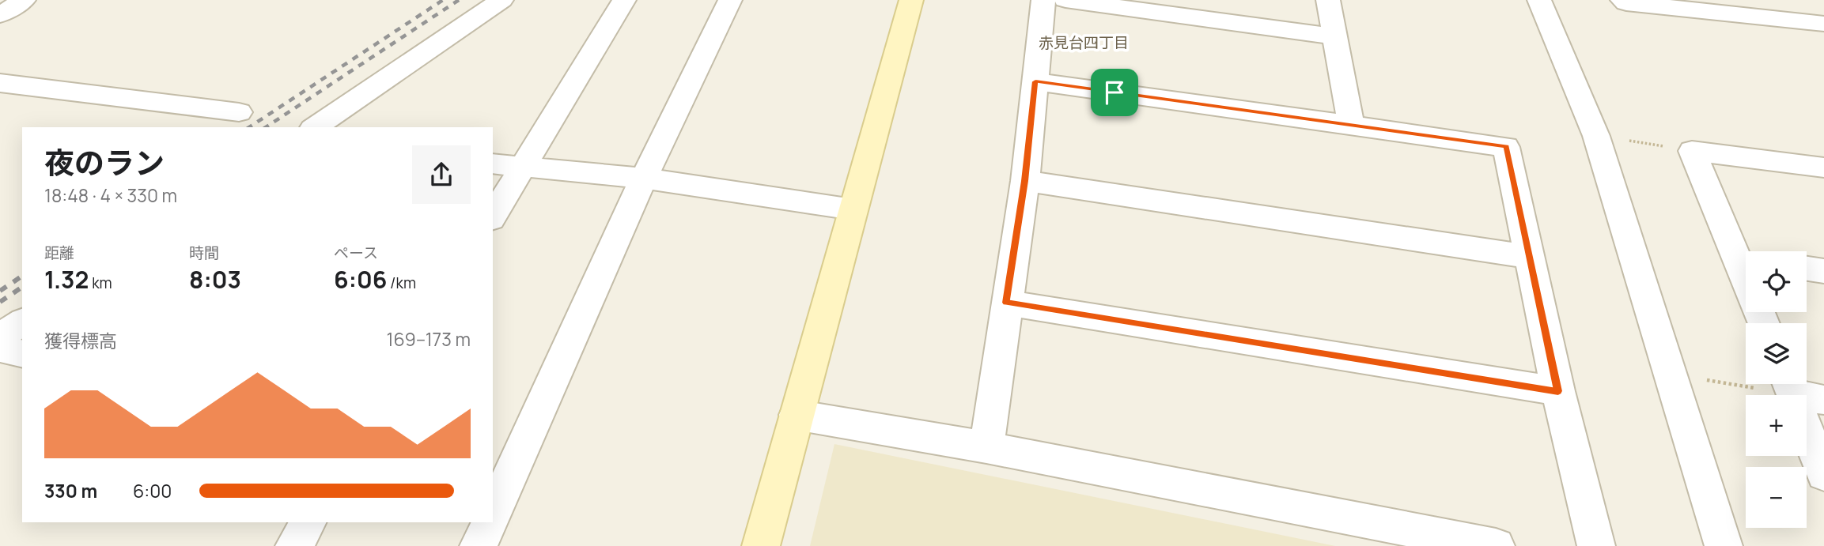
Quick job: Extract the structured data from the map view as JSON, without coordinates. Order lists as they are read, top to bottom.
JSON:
{
  "districts": ["赤見台四丁目"],
  "page": {
    "heading": ["夜のラン", "18:48 · 4 × 330 m"],
    "stats": [
      ["距離", "1.32 km"],
      ["時間", "8:03"],
      ["ペース", "6:06 /km"]
    ],
    "map_buttons": ["+", "−"],
    "chart": ["獲得標高", "169–173 m"],
    "list": [
      {
        "name": "330 m",
        "note": "6:00"
      }
    ]
  }
}
